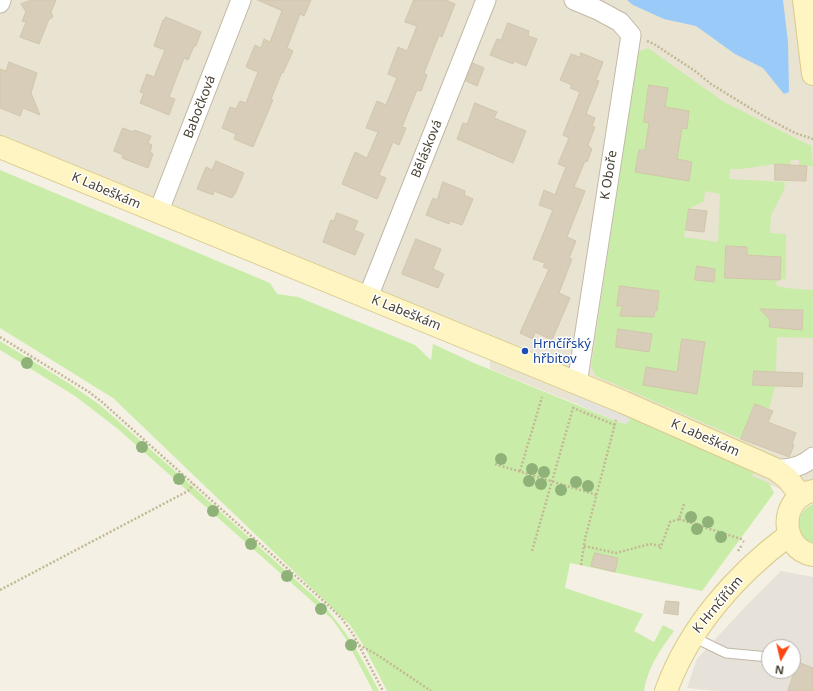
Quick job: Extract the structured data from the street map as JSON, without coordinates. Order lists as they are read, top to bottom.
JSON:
{
  "streets": {
    "street": [
      "Babočková",
      "Bělásková",
      "K Oboře",
      "K Labeškám",
      "K Hrnčířům"
    ]
  },
  "crossings": [
    ["Babočková", "K Labeškám"],
    ["Bělásková", "K Labeškám"],
    ["K Oboře", "K Labeškám"]
  ],
  "places": ["Hrnčířský hřbitov"],
  "north": "bottom"
}
